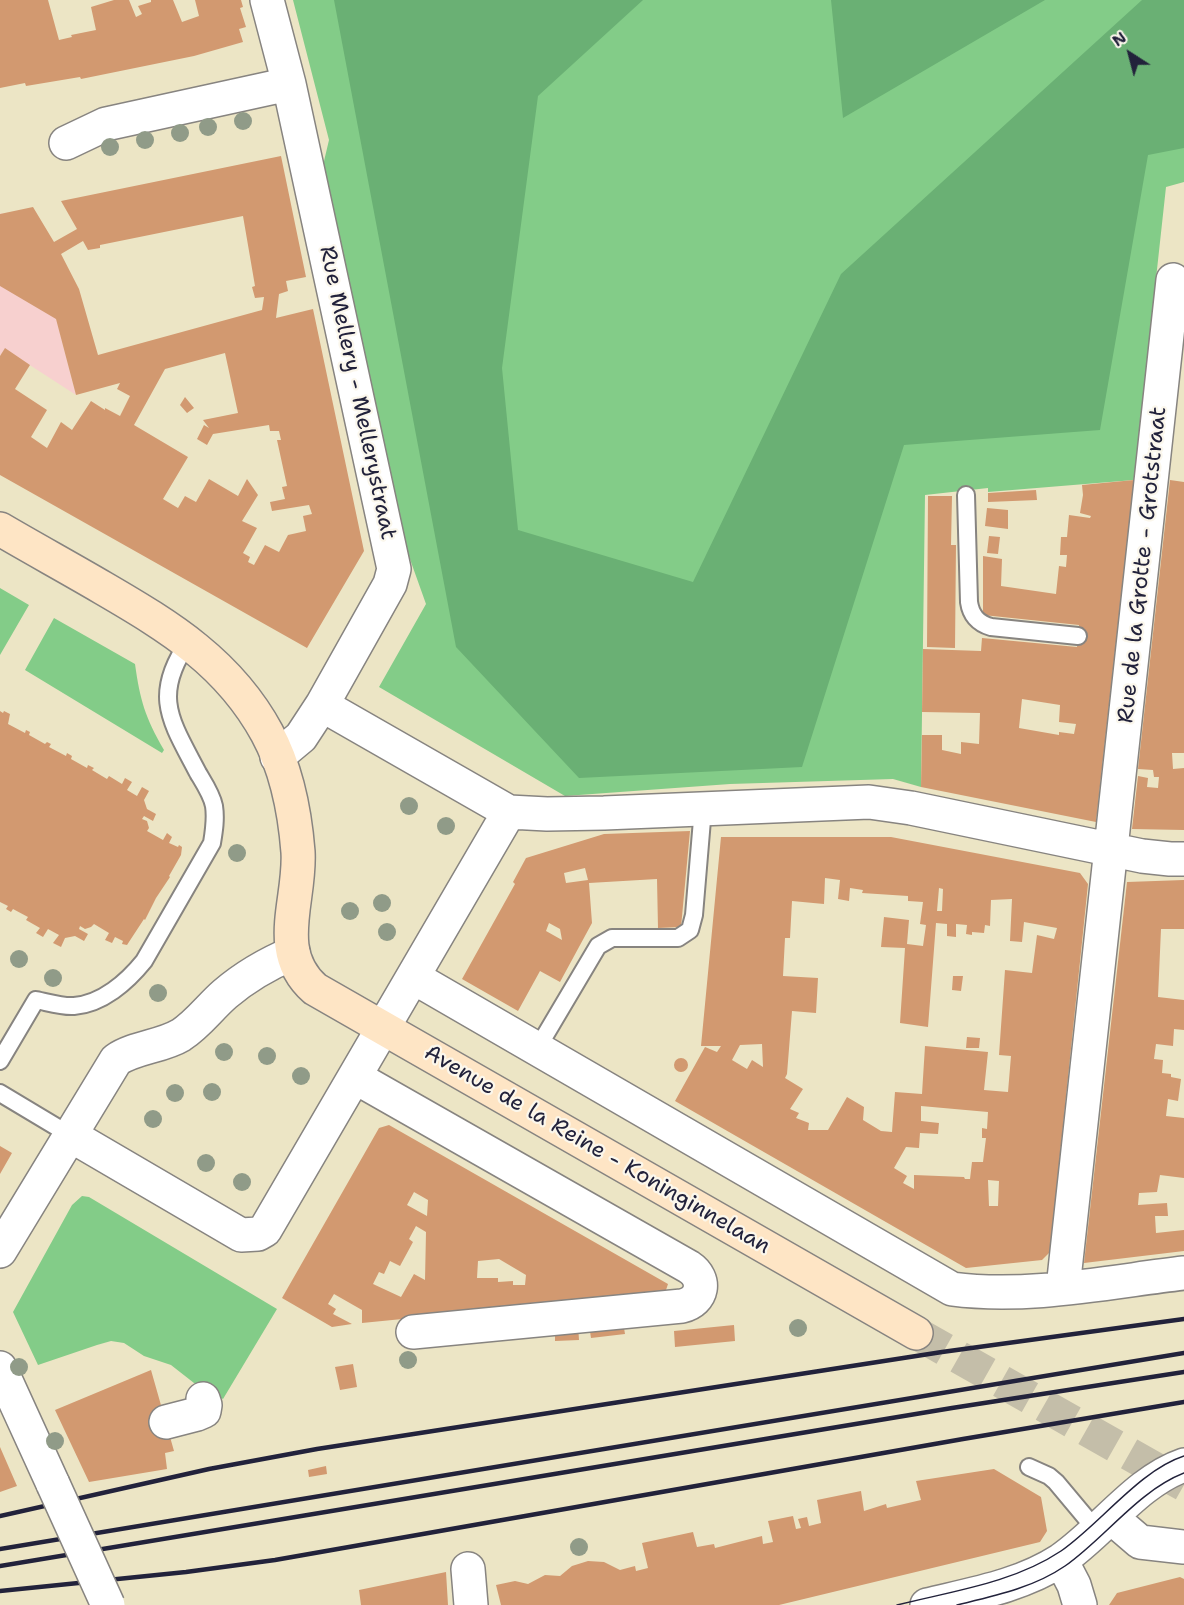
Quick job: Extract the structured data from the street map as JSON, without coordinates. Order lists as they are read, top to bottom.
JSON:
{
  "streets": {
    "main road": ["Avenue de la Reine - Koninginnelaan"],
    "street": ["Rue Mellery - Mellerystraat", "Rue de la Grotte - Grotstraat"]
  },
  "north": "top left"
}
